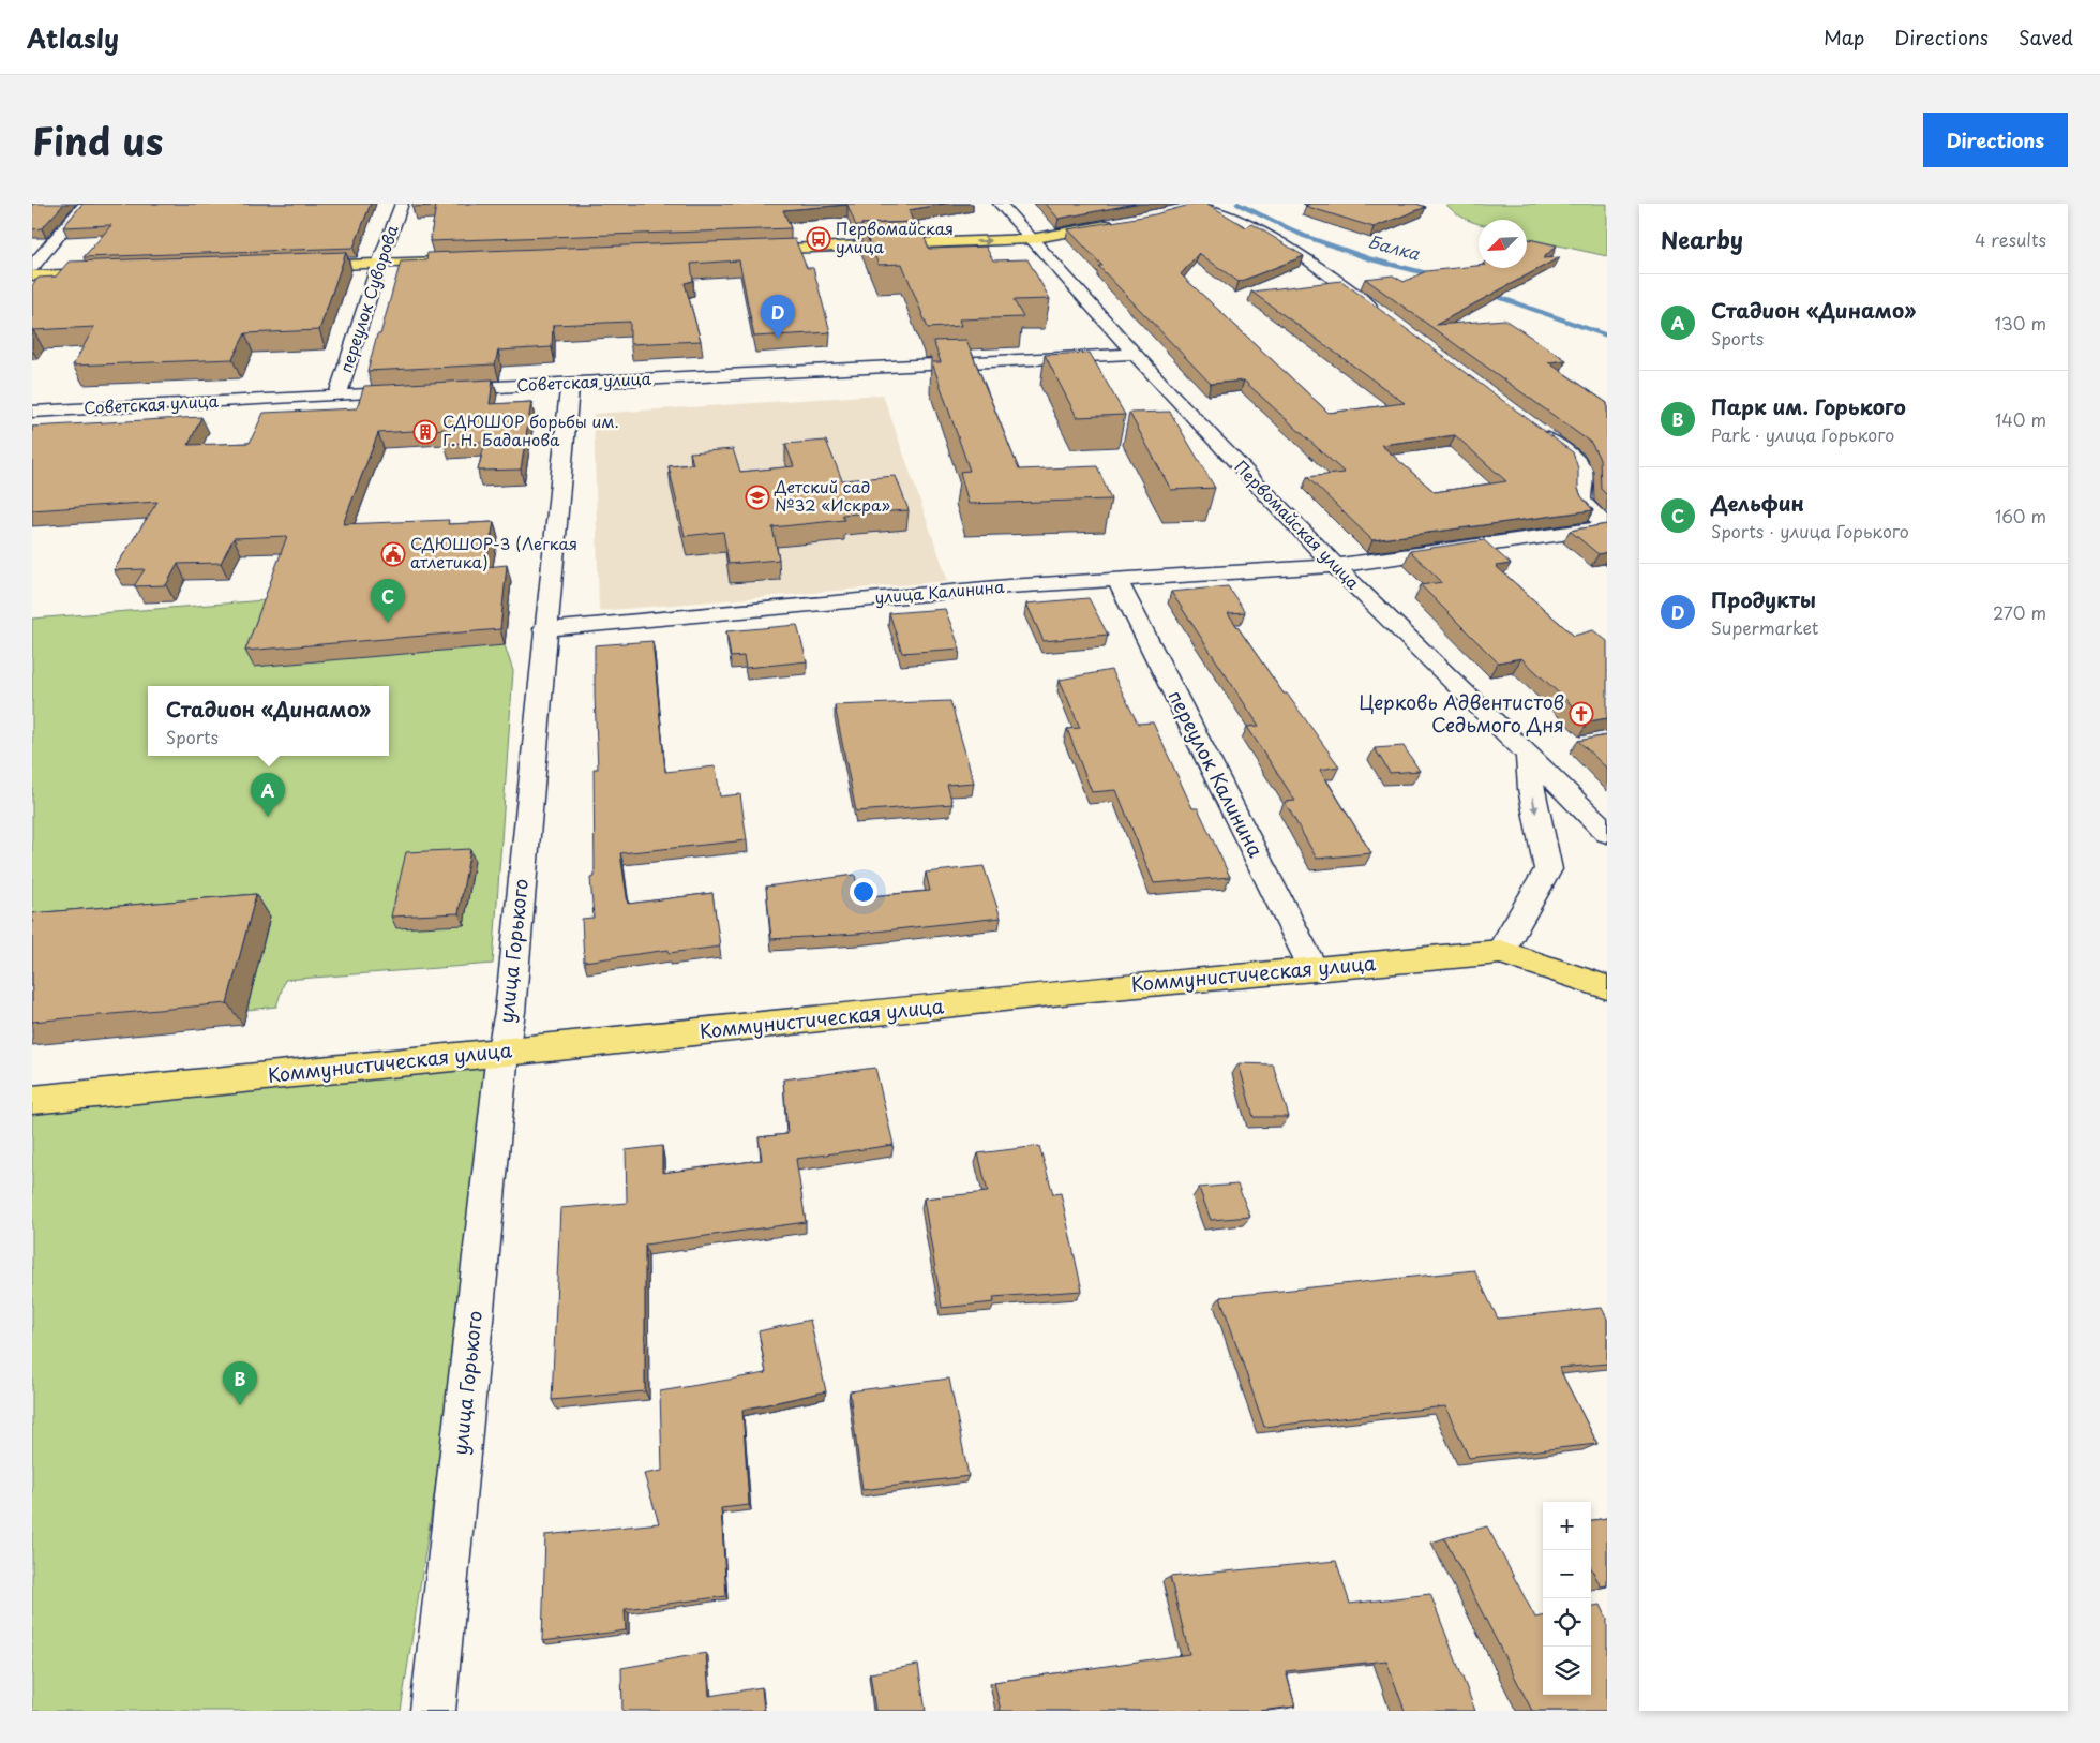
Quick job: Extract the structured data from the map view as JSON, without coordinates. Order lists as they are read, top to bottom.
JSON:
{
  "streets": {
    "main road": ["Коммунистическая улица"],
    "street": [
      "переулок Суворова",
      "Советская улица",
      "Первомайская улица",
      "улица Калинина",
      "переулок Калинина",
      "улица Горького"
    ]
  },
  "crossings": [
    ["переулок Суворова", "Советская улица"],
    ["Советская улица", "Первомайская улица"],
    ["Советская улица", "улица Горького"],
    ["Первомайская улица", "улица Калинина"],
    ["улица Калинина", "переулок Калинина"],
    ["улица Калинина", "улица Горького"],
    ["переулок Калинина", "Коммунистическая улица"],
    ["улица Горького", "Коммунистическая улица"]
  ],
  "water": ["Балка"],
  "places": {
    "bus stop": ["Первомайская улица"],
    "building": ["СДЮШОР борьбы им. Г. Н. Баданова"],
    "school or university": ["Детский сад №32 «Искра»"],
    "public building": ["СДЮШОР-3 (Легкая атлетика)"],
    "church": ["Церковь Адвентистов Седьмого Дня"]
  },
  "north": "bottom left",
  "page": {
    "header": "Atlasly",
    "nav": ["Map", "Directions", "Saved"],
    "title": "Find us",
    "buttons": "Directions",
    "heading": ["Nearby", "4 results"],
    "list": [
      {
        "mark": "A",
        "name": "Стадион «Динамо»",
        "note": "Sports",
        "value": "130 m"
      },
      {
        "mark": "B",
        "name": "Парк им. Горького",
        "note": "Park · улица Горького",
        "value": "140 m"
      },
      {
        "mark": "C",
        "name": "Дельфин",
        "note": "Sports · улица Горького",
        "value": "160 m"
      },
      {
        "mark": "D",
        "name": "Продукты",
        "note": "Supermarket",
        "value": "270 m"
      }
    ],
    "pins": [
      "D",
      "C",
      "A",
      "B"
    ],
    "popup": ["Стадион «Динамо»", "Sports"],
    "map_buttons": ["+", "−"]
  }
}
